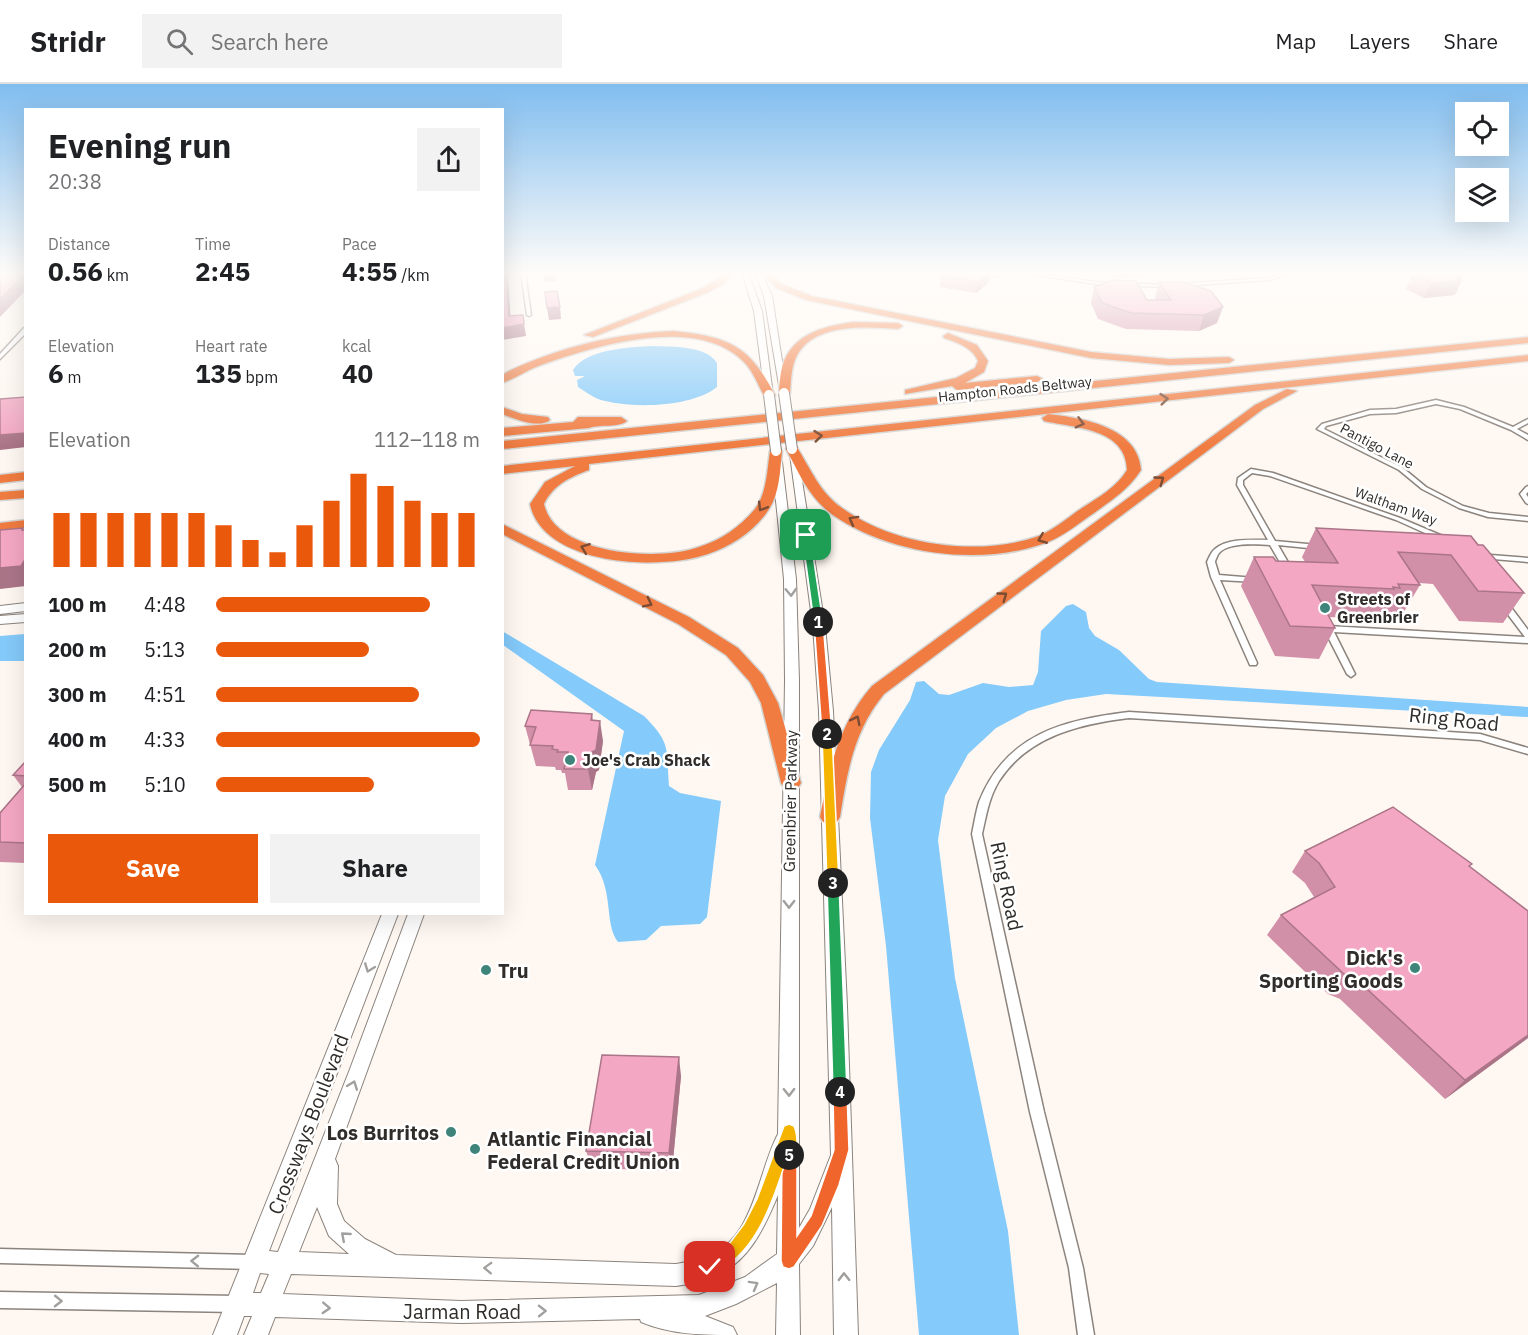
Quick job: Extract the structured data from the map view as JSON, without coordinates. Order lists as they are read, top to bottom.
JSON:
{
  "streets": {
    "highway": ["Hampton Roads Beltway"],
    "main road": ["Greenbrier Parkway", "Crossways Boulevard", "Jarman Road"],
    "street": ["Pantigo Lane", "Waltham Way", "Ring Road"]
  },
  "crossings": [
    ["Greenbrier Parkway", "Jarman Road"],
    ["Crossways Boulevard", "Jarman Road"]
  ],
  "one_way": ["Jarman Road"],
  "places": [
    "Streets of Greenbrier",
    "Joe's Crab Shack",
    "Dick's Sporting Goods",
    "Tru",
    "Los Burritos",
    "Atlantic Financial Federal Credit Union"
  ],
  "page": {
    "header": "Stridr",
    "search": "Search here",
    "nav": ["Map", "Layers", "Share"],
    "heading": ["Evening run", "20:38"],
    "stats": [
      ["Distance", "0.56 km"],
      ["Time", "2:45"],
      ["Pace", "4:55 /km"],
      ["Elevation", "6 m"],
      ["Heart rate", "135 bpm"],
      ["kcal", "40"]
    ],
    "chart": ["Elevation", "112–118 m"],
    "list": [
      {
        "name": "100 m",
        "note": "4:48"
      },
      {
        "name": "200 m",
        "note": "5:13"
      },
      {
        "name": "300 m",
        "note": "4:51"
      },
      {
        "name": "400 m",
        "note": "4:33"
      },
      {
        "name": "500 m",
        "note": "5:10"
      }
    ],
    "pins": [
      "1",
      "2",
      "3",
      "4",
      "5"
    ],
    "buttons": ["Save", "Share"]
  }
}
